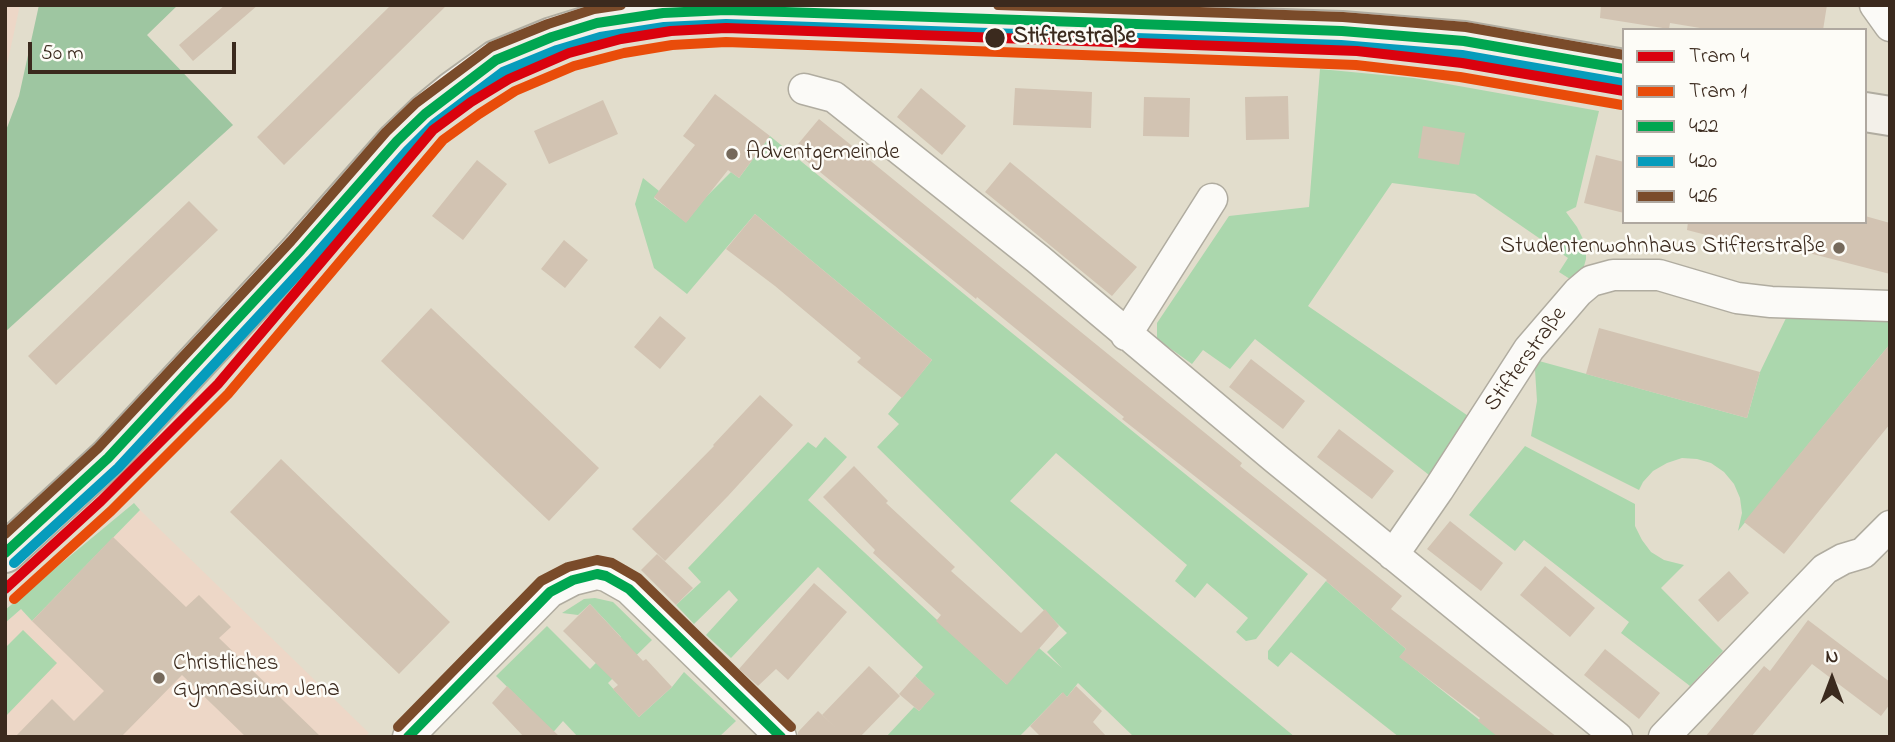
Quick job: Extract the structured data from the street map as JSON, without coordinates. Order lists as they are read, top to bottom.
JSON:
{
  "streets": {
    "street": ["Stifterstraße"]
  },
  "places": [
    "Stifterstraße",
    "Adventgemeinde",
    "Studentenwohnhaus Stifterstraße",
    "Christliches Gymnasium Jena"
  ],
  "lines": [
    "transit line 426",
    "transit line 422",
    "transit line 420",
    "tram line 4",
    "tram line 1"
  ],
  "legend": [
    "Tram 4",
    "Tram 1",
    "422",
    "420",
    "426"
  ],
  "scale_bar": "50 m",
  "north": "top"
}
